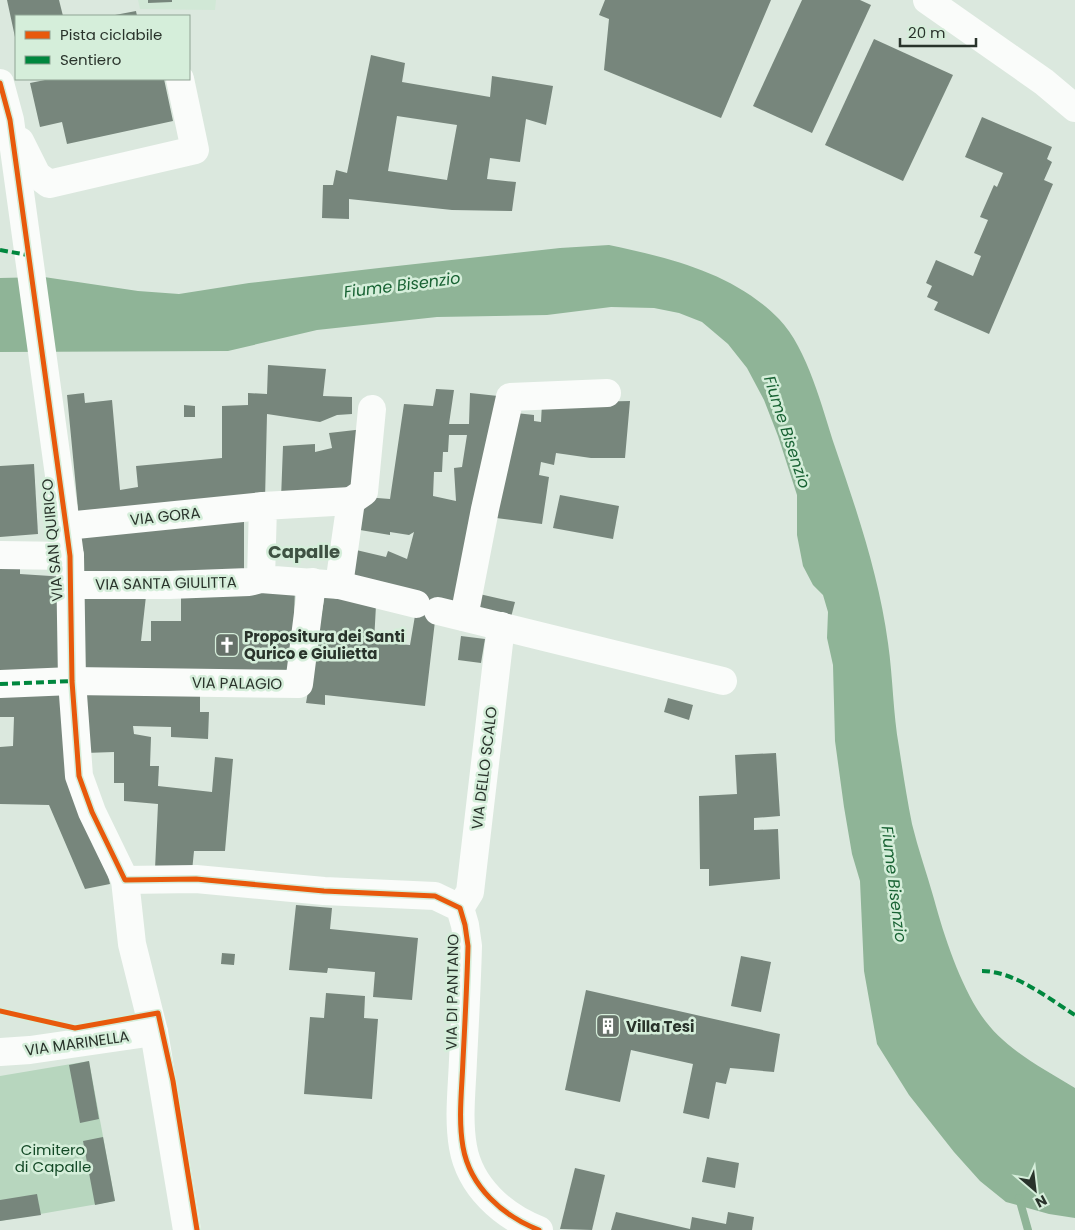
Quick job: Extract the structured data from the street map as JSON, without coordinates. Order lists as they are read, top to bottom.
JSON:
{
  "streets": {
    "street": [
      "VIA GORA",
      "VIA SAN QUIRICO",
      "VIA SANTA GIULITTA",
      "VIA PALAGIO",
      "VIA DELLO SCALO",
      "VIA DI PANTANO",
      "VIA MARINELLA"
    ]
  },
  "crossings": [
    ["VIA GORA", "VIA SAN QUIRICO"],
    ["VIA SAN QUIRICO", "VIA SANTA GIULITTA"],
    ["VIA SAN QUIRICO", "VIA PALAGIO"],
    ["VIA SAN QUIRICO", "VIA MARINELLA"],
    ["VIA SANTA GIULITTA", "VIA PALAGIO"],
    ["VIA DELLO SCALO", "VIA DI PANTANO"]
  ],
  "districts": ["Capalle"],
  "water": ["Fiume Bisenzio"],
  "parks": ["Cimitero di Capalle"],
  "places": {
    "church": ["Propositura dei Santi Qurico e Giulietta"],
    "building": ["Villa Tesi"]
  },
  "legend": ["Pista ciclabile", "Sentiero"],
  "scale_bar": "20 m",
  "north": "bottom right"
}
